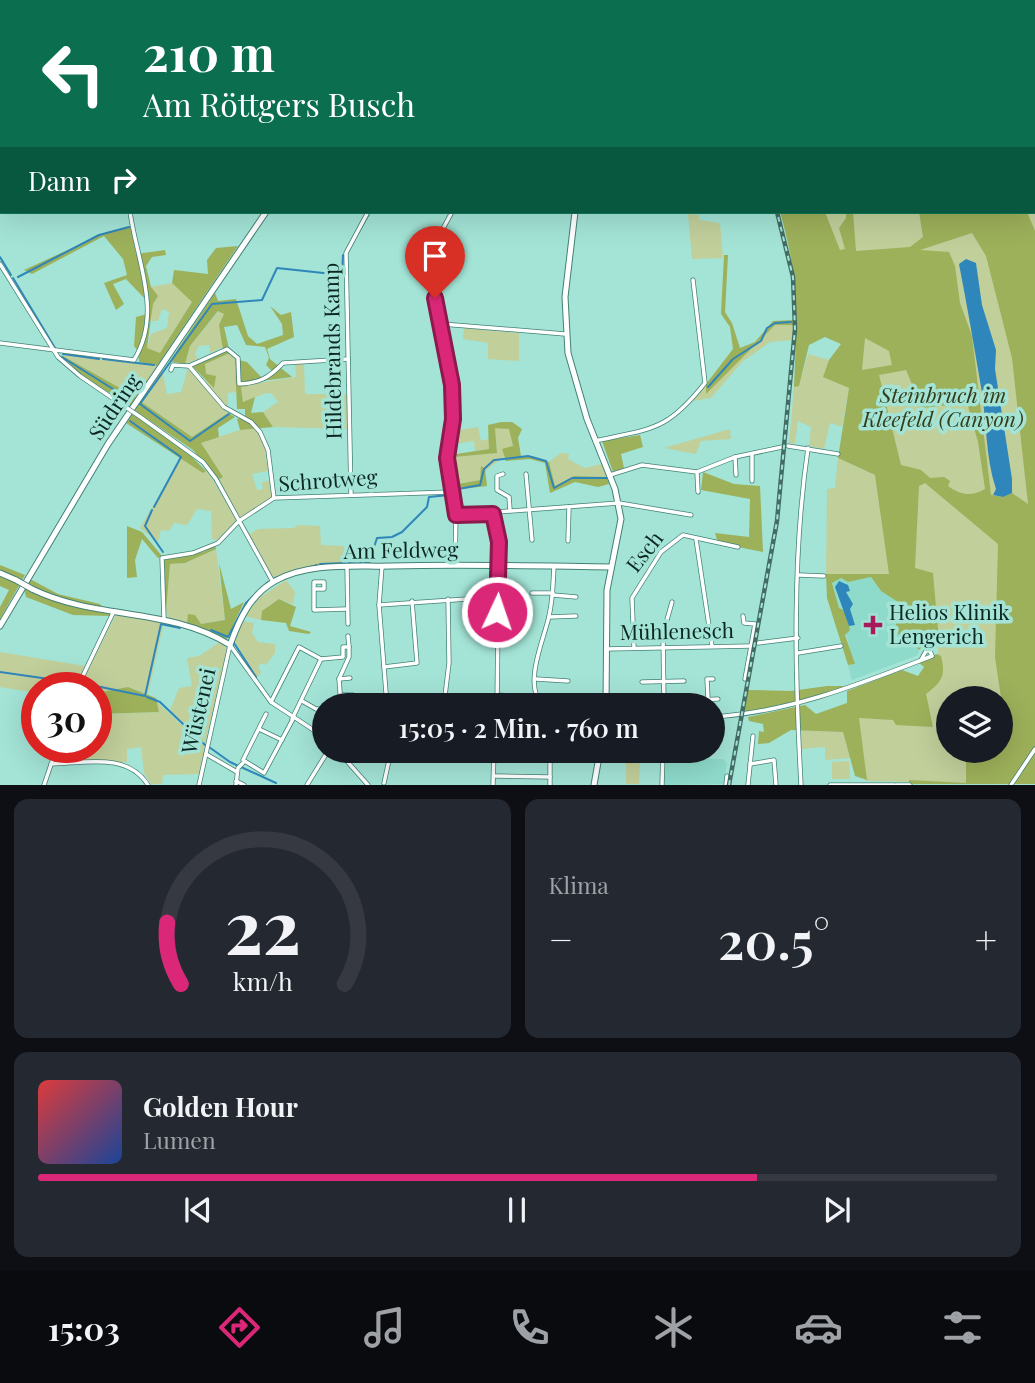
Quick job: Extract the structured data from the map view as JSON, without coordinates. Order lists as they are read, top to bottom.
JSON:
{
  "streets": {
    "street": [
      "Hildebrands Kamp",
      "Südring",
      "Schrotweg",
      "Am Feldweg",
      "Esch",
      "Mühlenesch",
      "Wüstenei"
    ]
  },
  "crossings": [
    ["Hildebrands Kamp", "Schrotweg"],
    ["Am Feldweg", "Wüstenei"],
    ["Esch", "Mühlenesch"]
  ],
  "parks": ["Steinbruch im Kleefeld (Canyon)"],
  "places": {
    "health": ["Helios Klinik Lengerich"]
  },
  "page": {
    "turn": ["210 m", "Am Röttgers Busch"],
    "then": "Dann",
    "limit": "30",
    "trip": "15:05 · 2 Min. · 760 m",
    "tile": "Klima",
    "heat": ["−", "20.5°", "+"],
    "song": ["Golden Hour", "Lumen"],
    "tabs": "15:03",
    "gauge": ["22", "km/h"]
  }
}
